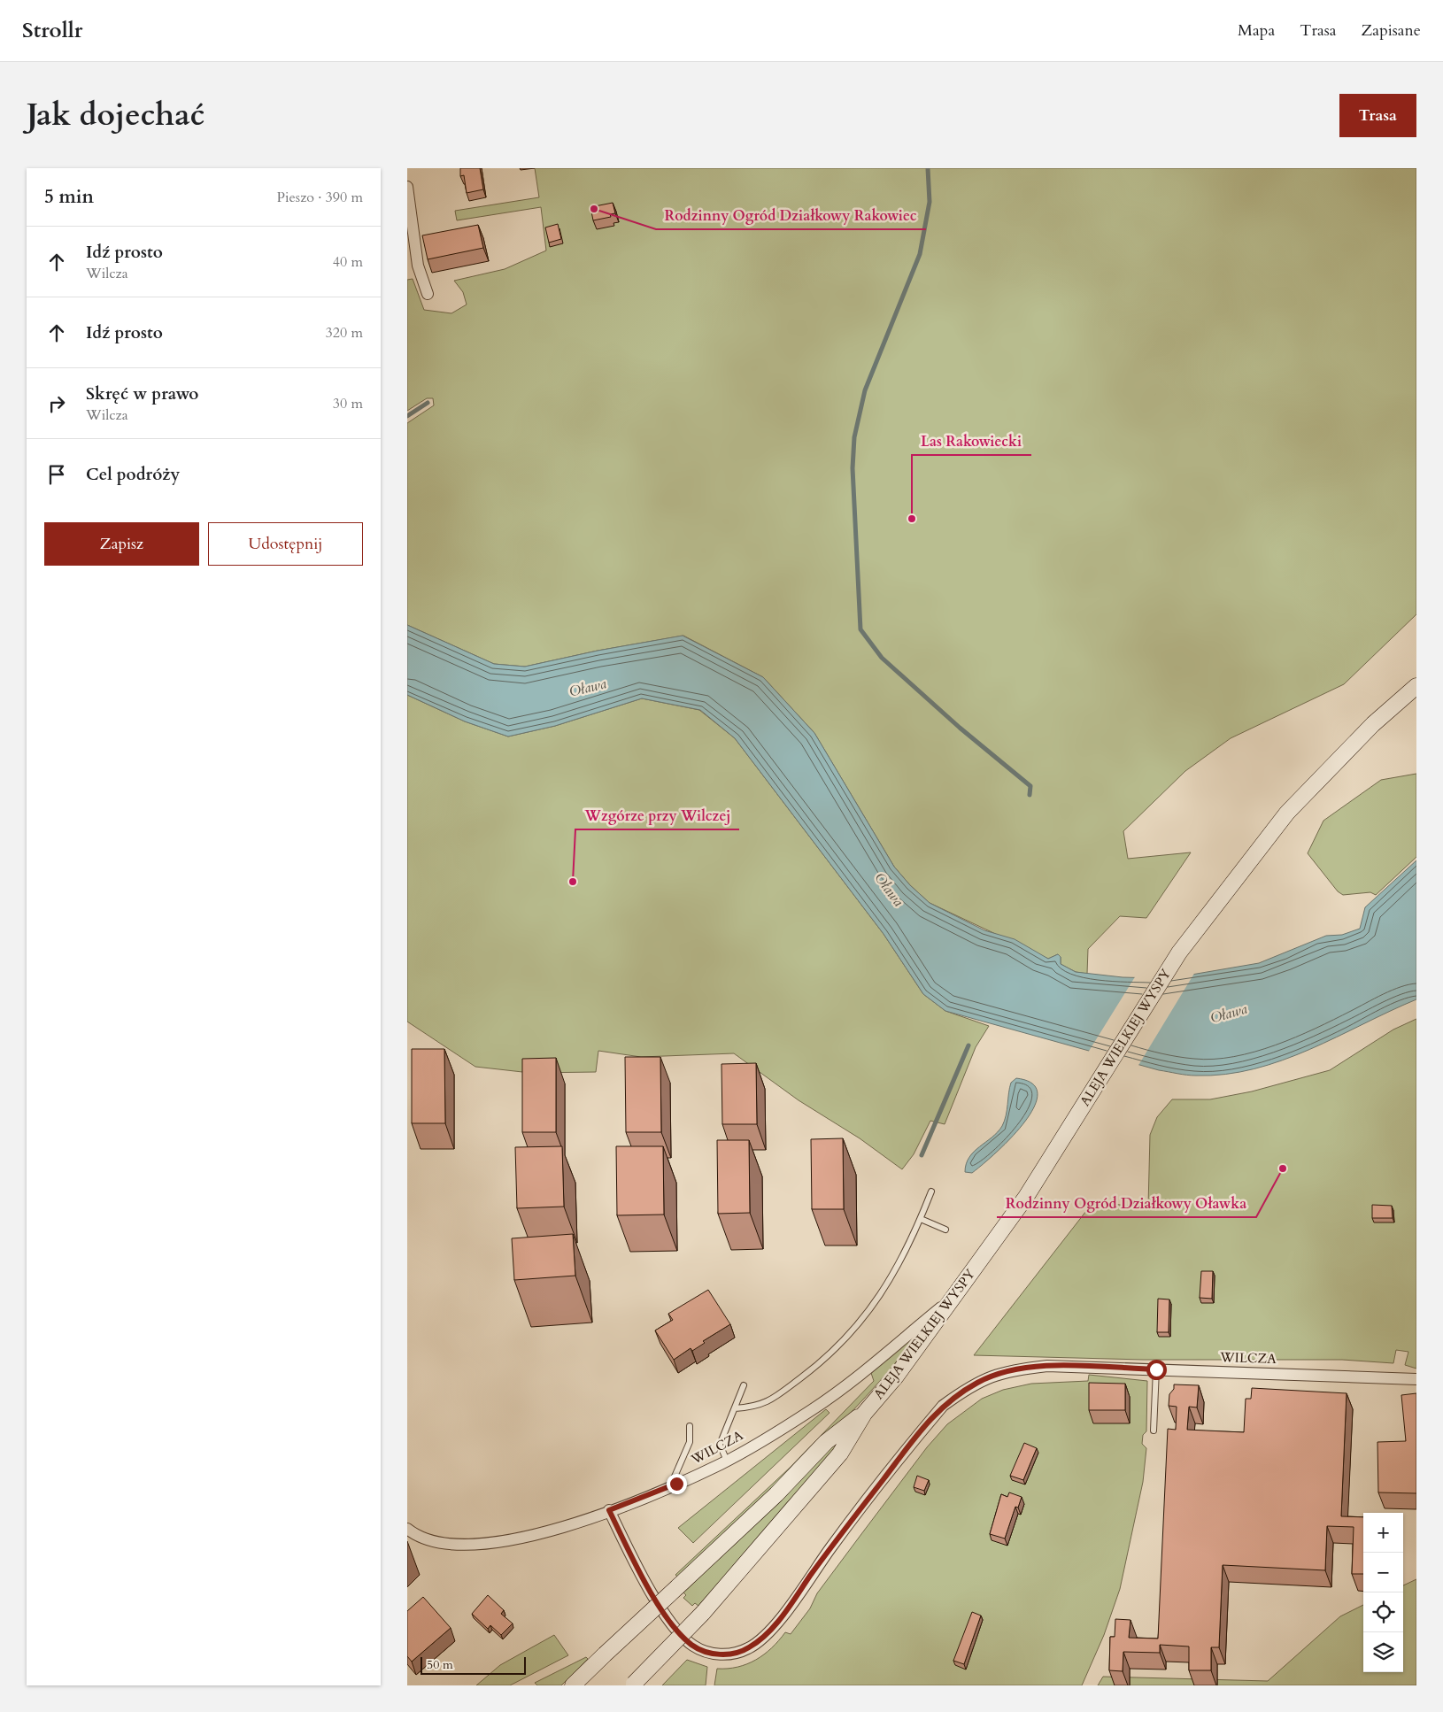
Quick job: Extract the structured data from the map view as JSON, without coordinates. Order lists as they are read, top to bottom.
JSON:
{
  "streets": {
    "main road": ["ALEJA WIELKIEJ WYSPY"],
    "street": ["WILCZA"]
  },
  "crossings": [
    ["ALEJA WIELKIEJ WYSPY", "WILCZA"]
  ],
  "water": ["Oława"],
  "places": [
    "Rodzinny Ogród Działkowy Rakowiec",
    "Las Rakowiecki",
    "Wzgórze przy Wilczej",
    "Rodzinny Ogród Działkowy Oławka"
  ],
  "scale_bar": "50 m",
  "page": {
    "header": "Strollr",
    "nav": ["Mapa", "Trasa", "Zapisane"],
    "title": "Jak dojechać",
    "buttons": [
      "Trasa",
      ["Zapisz", "Udostępnij"]
    ],
    "heading": ["5 min", "Pieszo · 390 m"],
    "list": [
      ["Idź prosto", "Wilcza", "40 m"],
      ["Idź prosto", "320 m"],
      ["Skręć w prawo", "Wilcza", "30 m"],
      "Cel podróży"
    ],
    "map_buttons": ["+", "−"],
    "scale": "50 m"
  }
}
